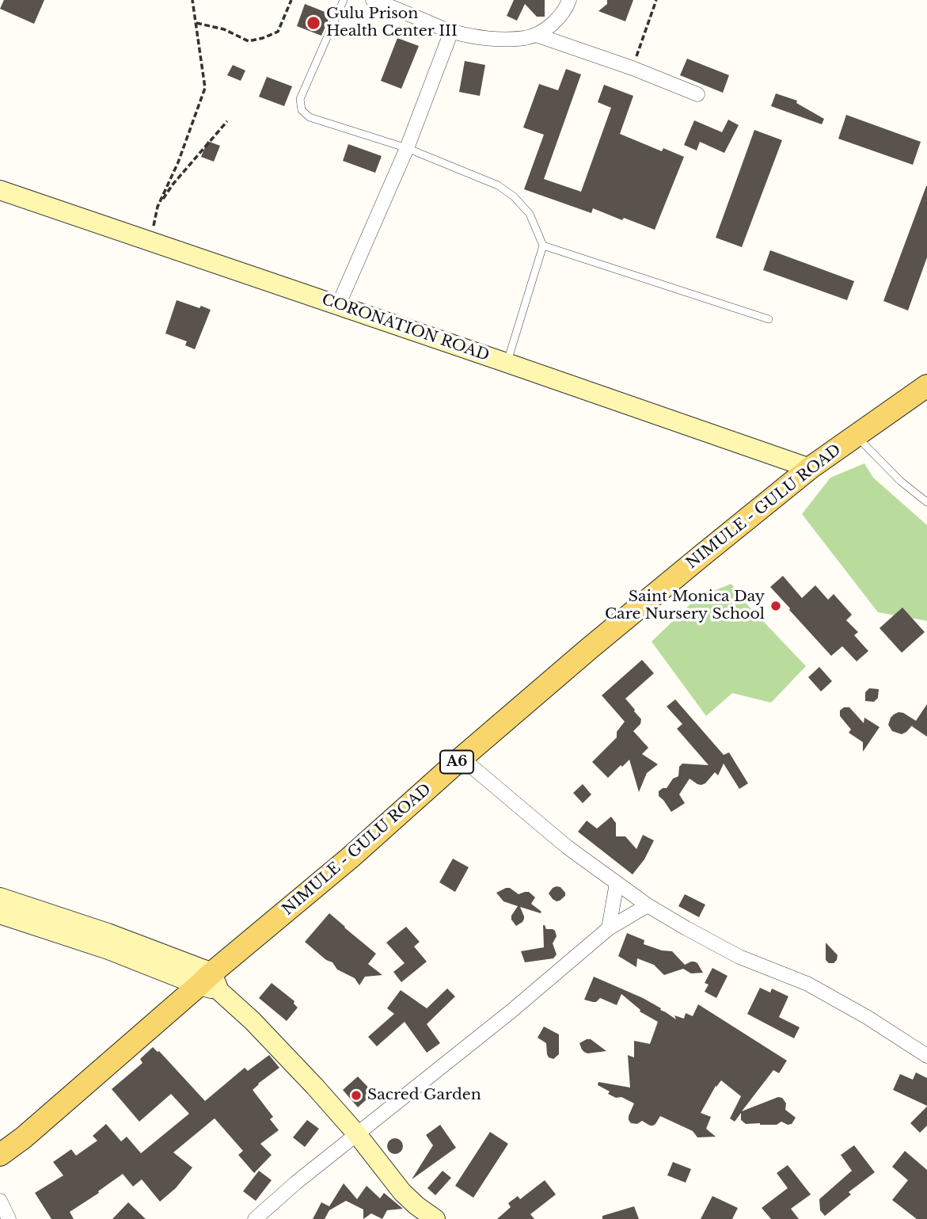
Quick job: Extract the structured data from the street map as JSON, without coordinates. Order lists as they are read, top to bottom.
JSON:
{
  "streets": {
    "main road": ["CORONATION ROAD", "NIMULE - GULU ROAD", "A6"]
  },
  "crossings": [
    ["CORONATION ROAD", "NIMULE - GULU ROAD"]
  ],
  "places": ["Gulu Prison Health Center III", "Saint Monica Day Care Nursery School", "Sacred Garden"]
}
